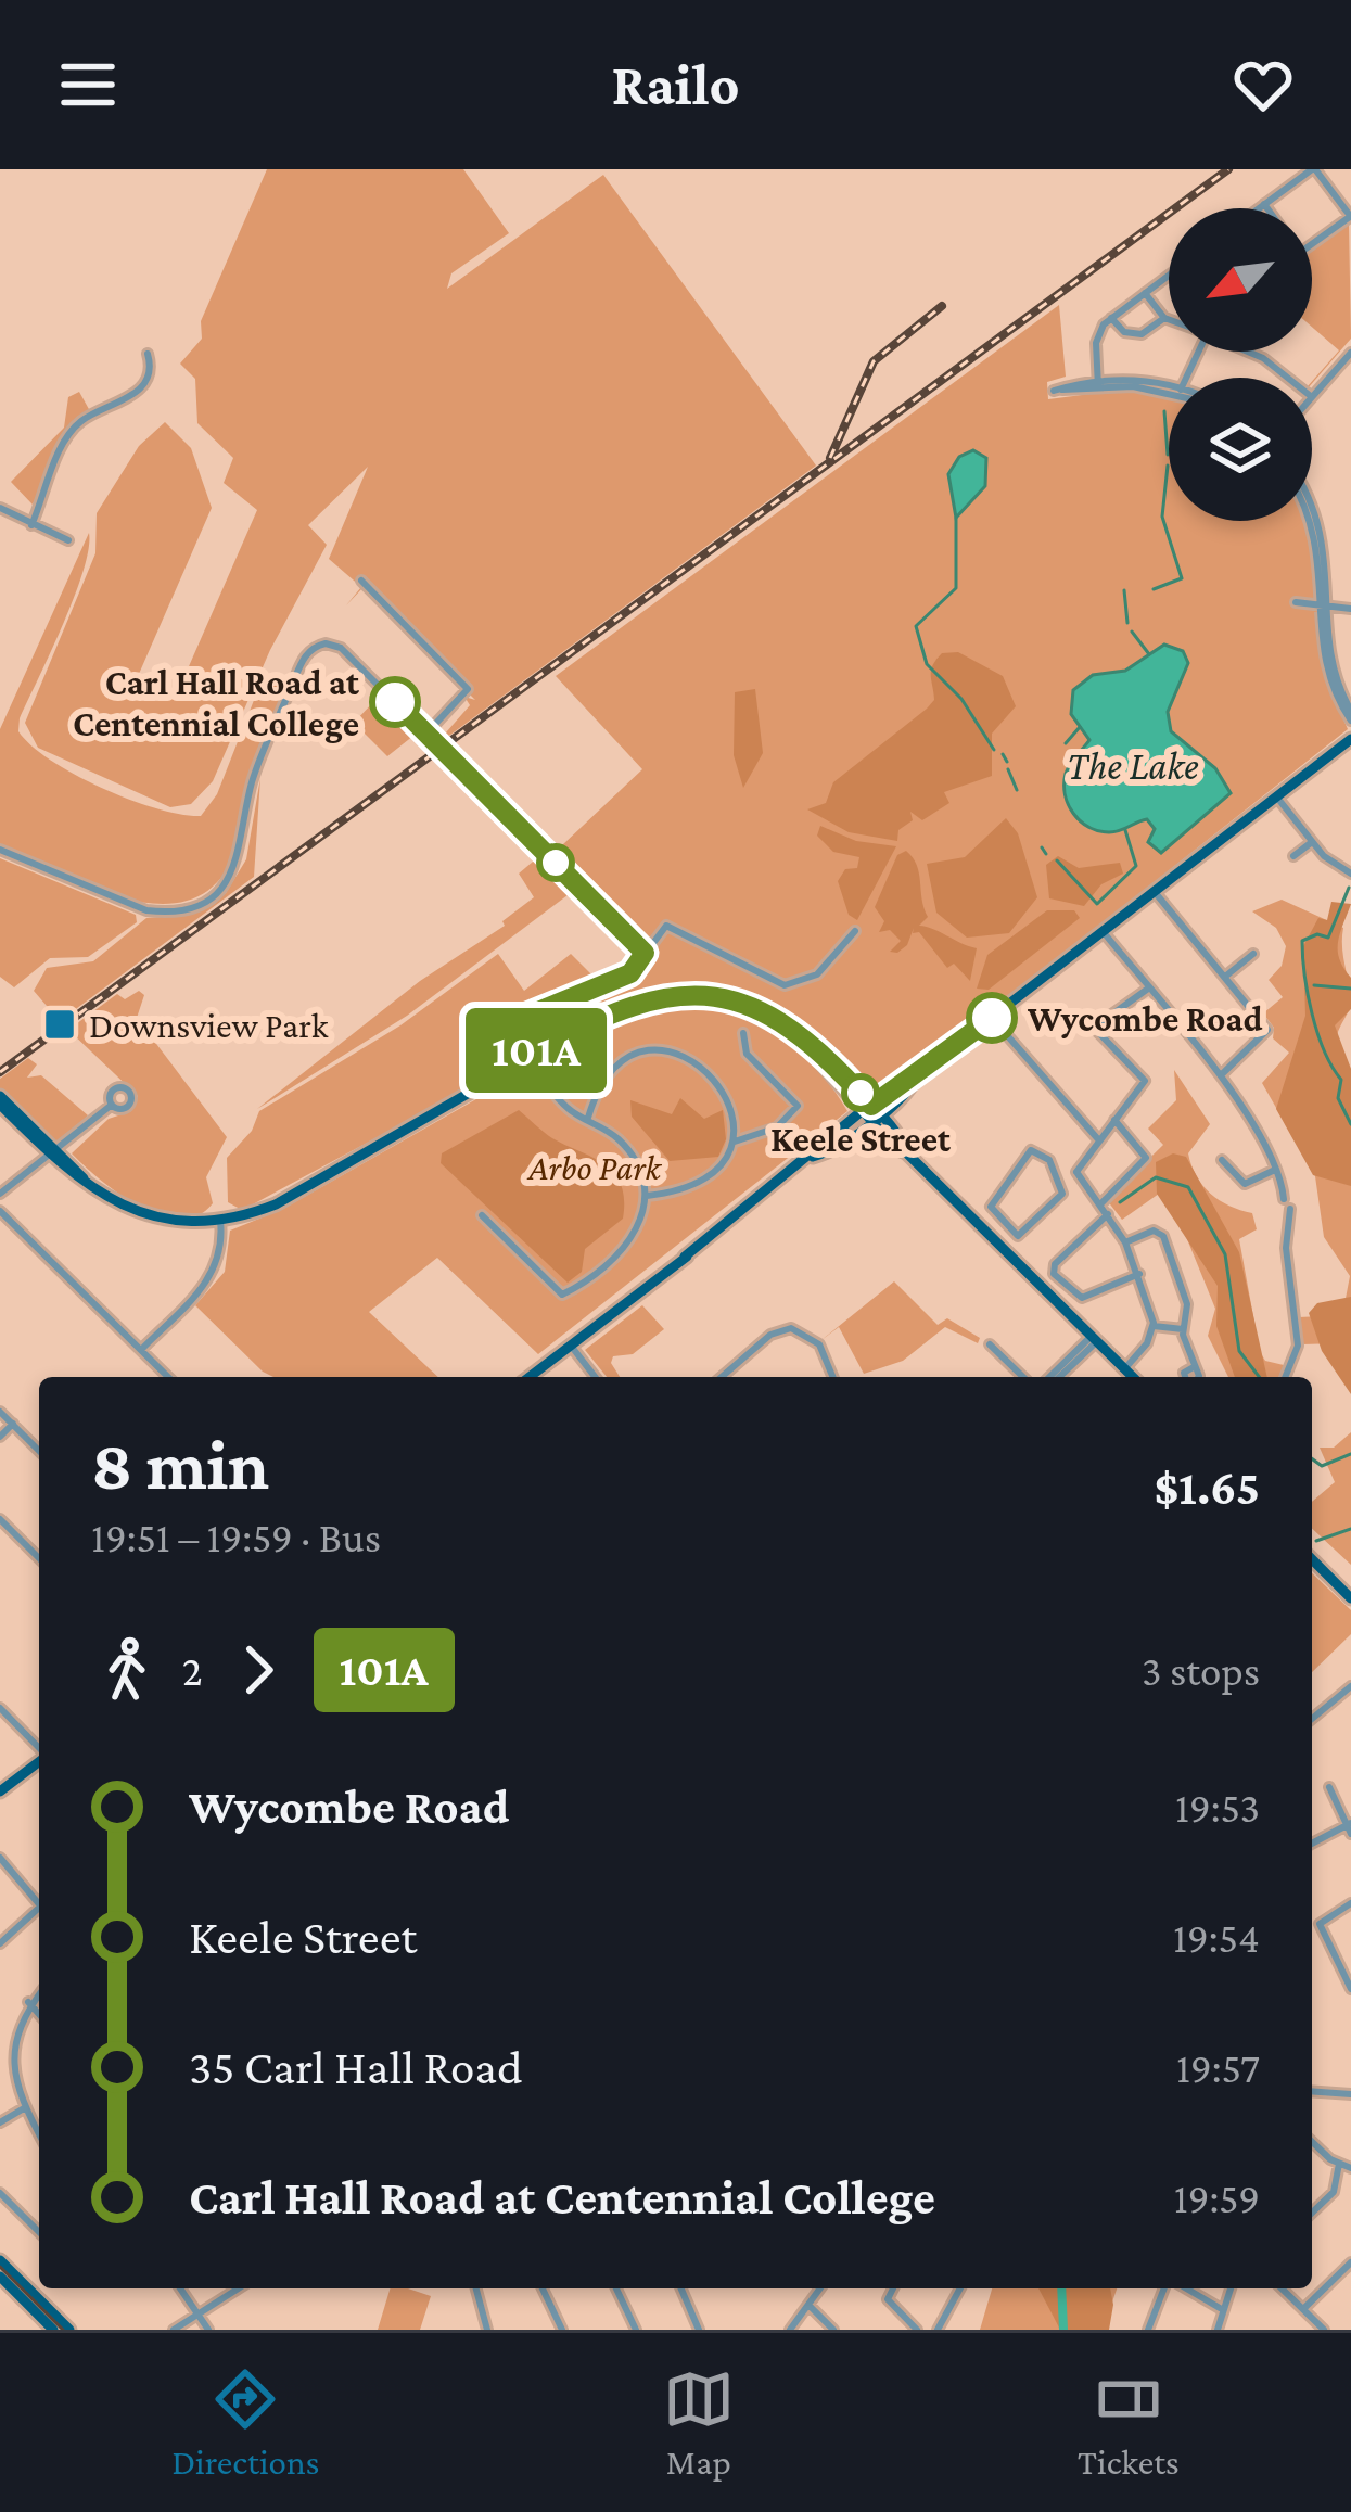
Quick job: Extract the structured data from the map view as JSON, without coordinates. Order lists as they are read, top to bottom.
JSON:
{
  "water": ["The Lake"],
  "parks": ["Arbo Park"],
  "places": {
    "other": ["Carl Hall Road at Centennial College", "Wycombe Road", "Keele Street"],
    "transit": ["Downsview Park"]
  },
  "lines": ["bus line 101A"],
  "north": "bottom left",
  "page": {
    "header": "Railo",
    "on_map": "101A",
    "heading": ["8 min", "19:51 – 19:59 · Bus", "$1.65"],
    "legs": ["2", "101A", "3 stops"],
    "list": [
      {
        "name": "Wycombe Road",
        "value": "19:53"
      },
      {
        "name": "Keele Street",
        "value": "19:54"
      },
      {
        "name": "35 Carl Hall Road",
        "value": "19:57"
      },
      {
        "name": "Carl Hall Road at Centennial College",
        "value": "19:59"
      }
    ],
    "tabs": ["Directions", "Map", "Tickets"]
  }
}
